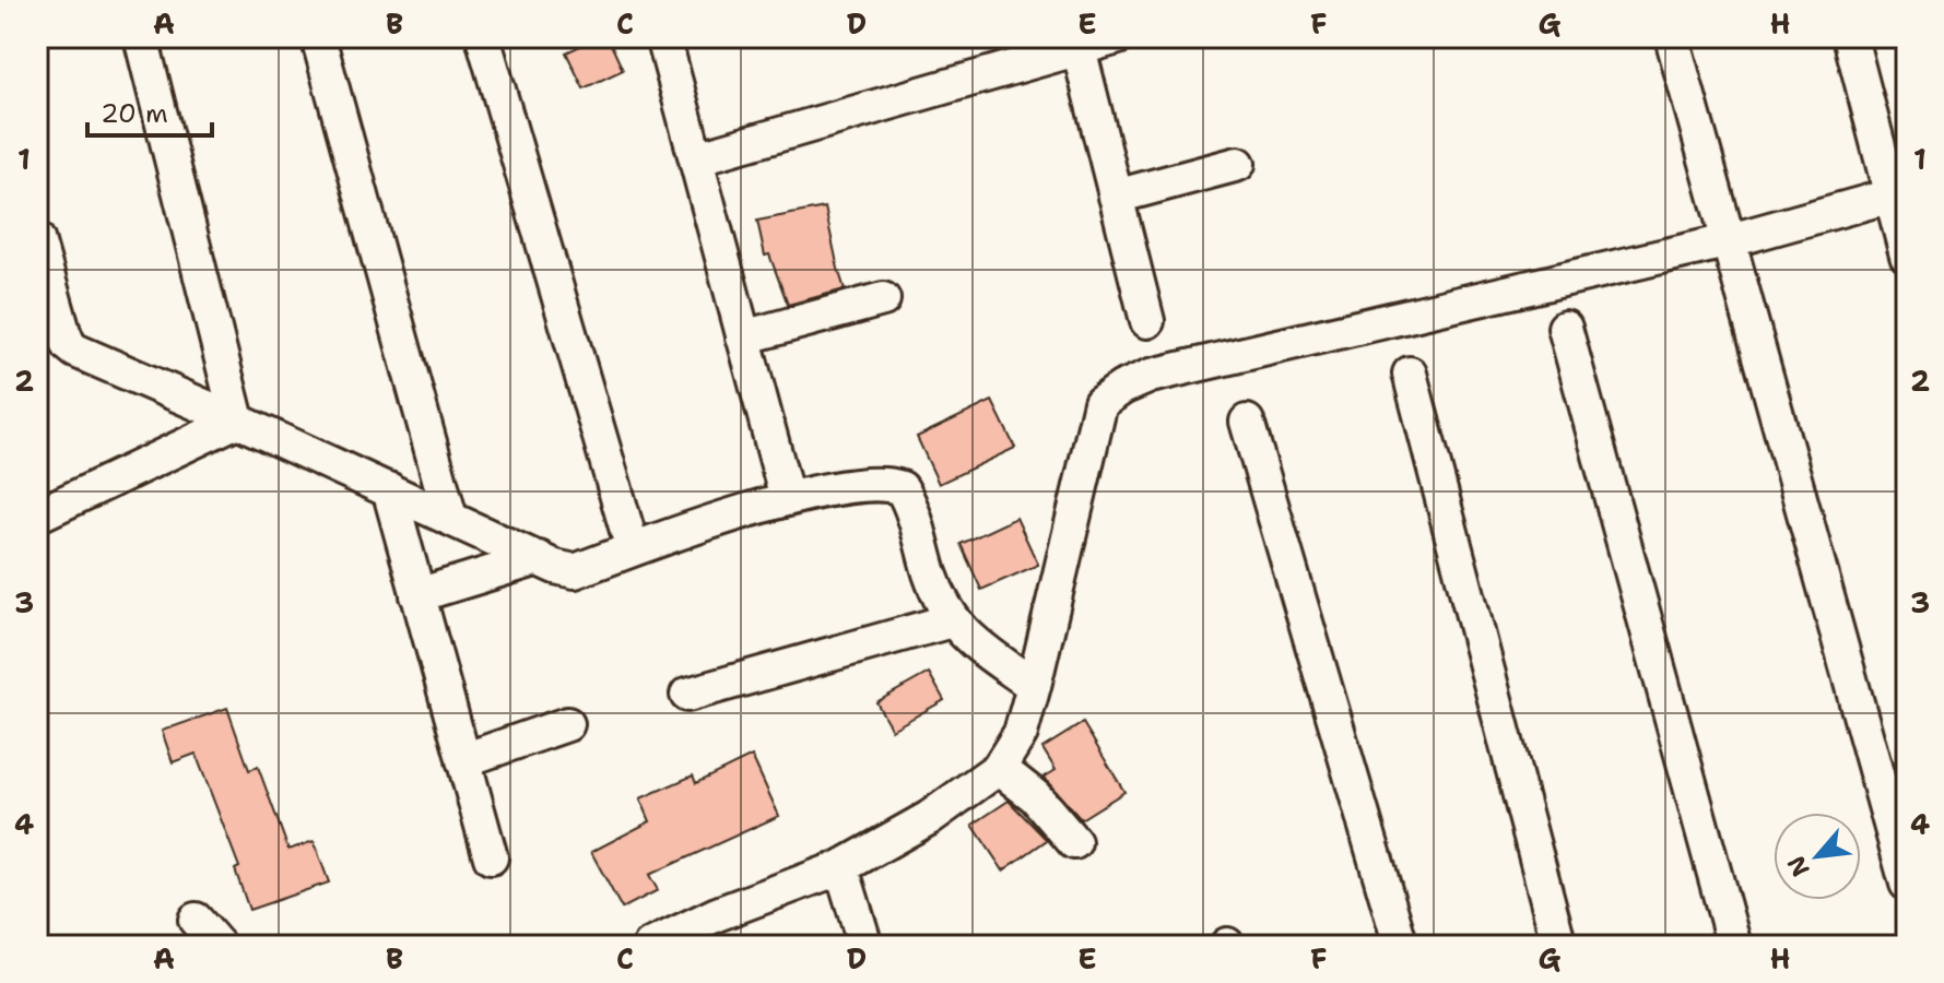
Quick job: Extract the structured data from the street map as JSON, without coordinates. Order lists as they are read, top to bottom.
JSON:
{
  "scale_bar": "20 m",
  "north": "bottom left",
  "grid": {
    "columns": [
      "A",
      "B",
      "C",
      "D",
      "E",
      "F",
      "G",
      "H"
    ],
    "rows": [
      "1",
      "2",
      "3",
      "4"
    ]
  }
}
